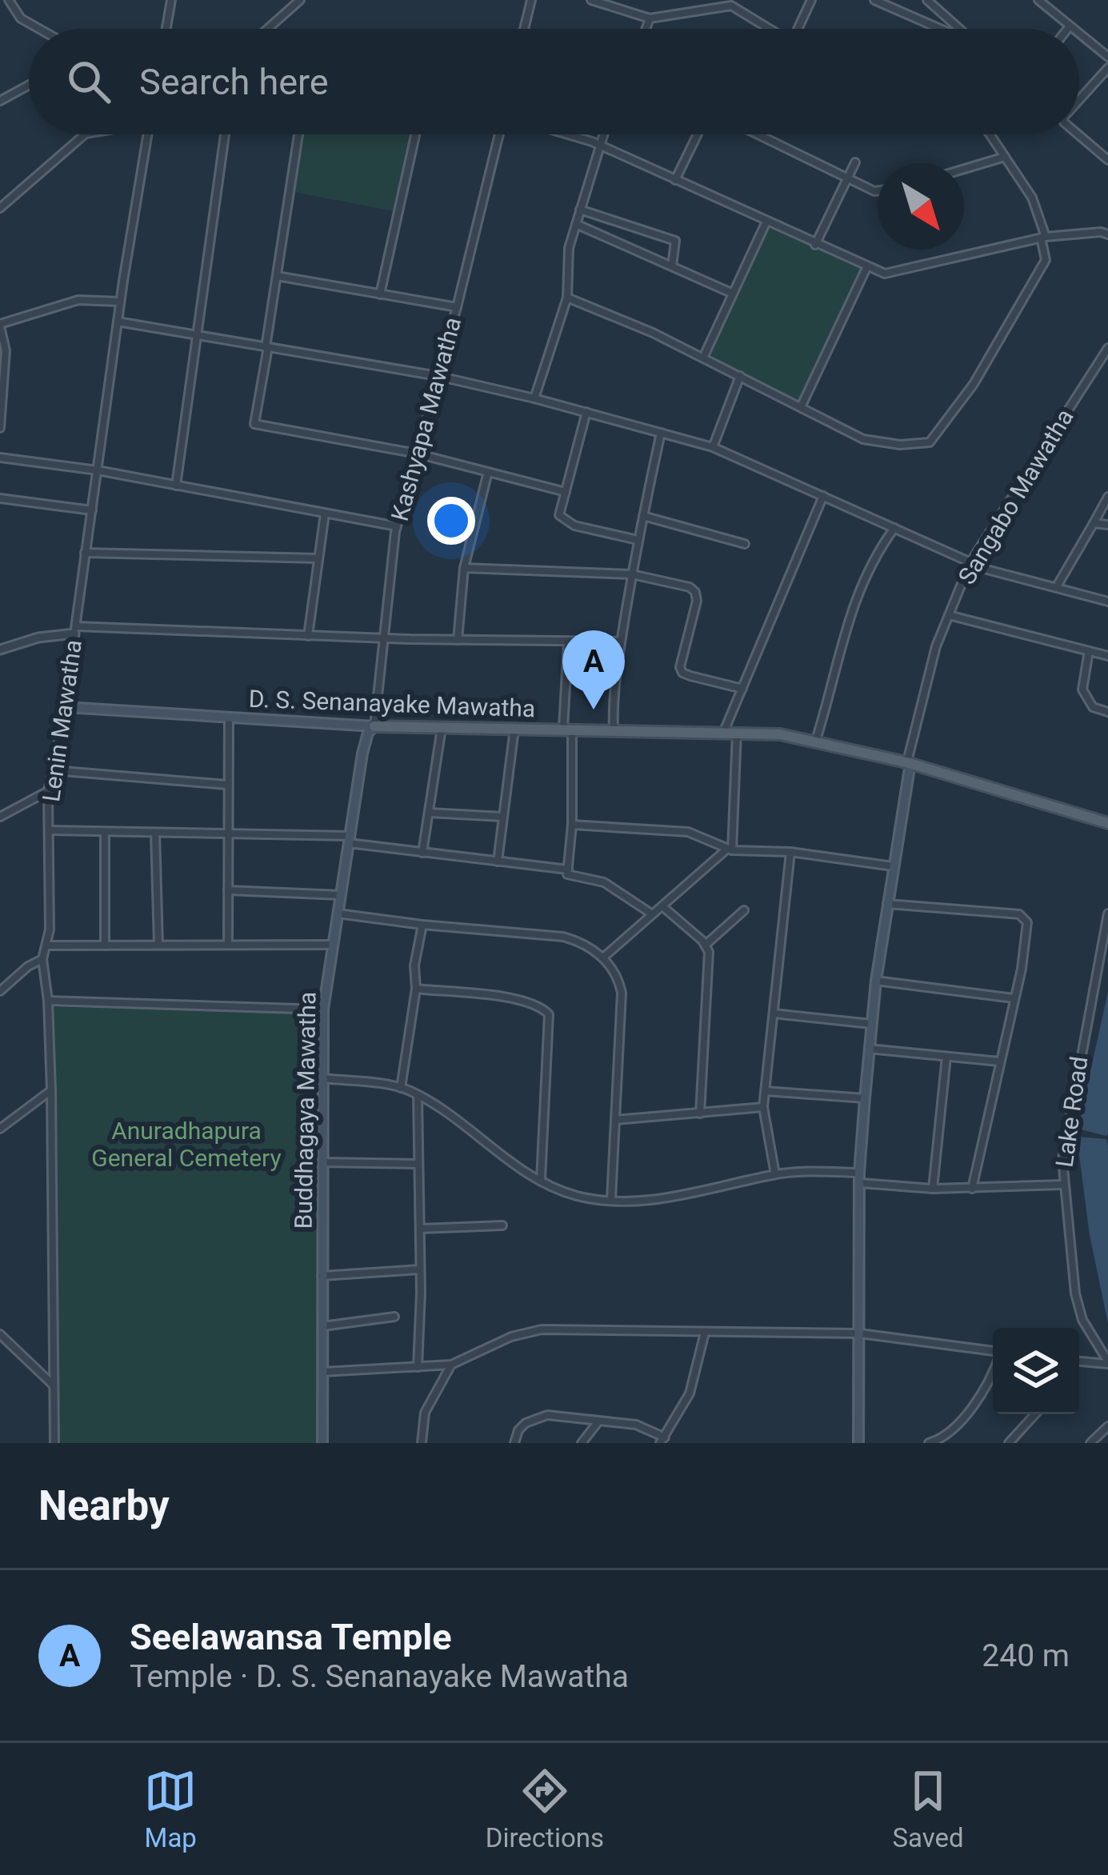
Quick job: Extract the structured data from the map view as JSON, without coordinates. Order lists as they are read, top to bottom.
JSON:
{
  "streets": {
    "main road": ["D. S. Senanayake Mawatha", "Buddhagaya Mawatha"],
    "street": [
      "Kashyapa Mawatha",
      "Sangabo Mawatha",
      "Lenin Mawatha",
      "Lake Road"
    ]
  },
  "crossings": [
    ["Kashyapa Mawatha", "D. S. Senanayake Mawatha"],
    ["Kashyapa Mawatha", "Buddhagaya Mawatha"],
    ["Sangabo Mawatha", "D. S. Senanayake Mawatha"],
    ["D. S. Senanayake Mawatha", "Lenin Mawatha"],
    ["D. S. Senanayake Mawatha", "Buddhagaya Mawatha"]
  ],
  "parks": ["Anuradhapura General Cemetery"],
  "north": "bottom right",
  "page": {
    "search": "Search here",
    "pins": "A",
    "heading": "Nearby",
    "list": [
      {
        "mark": "A",
        "name": "Seelawansa Temple",
        "note": "Temple · D. S. Senanayake Mawatha",
        "value": "240 m"
      }
    ],
    "nav": ["Map", "Directions", "Saved"]
  }
}
